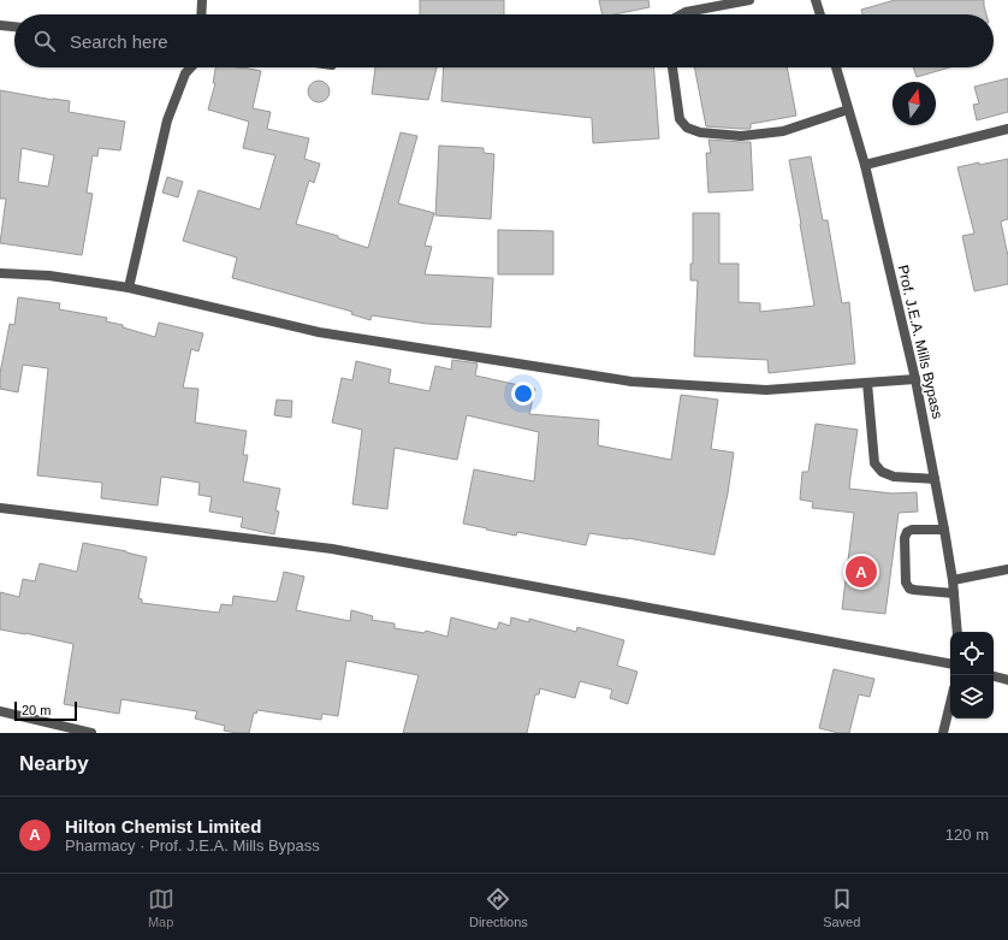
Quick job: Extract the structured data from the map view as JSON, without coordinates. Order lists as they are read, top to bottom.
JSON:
{
  "streets": {
    "street": ["Prof. J.E.A. Mills Bypass"]
  },
  "scale_bar": "20 m",
  "north": "top",
  "page": {
    "search": "Search here",
    "pins": "A",
    "scale": "20 m",
    "heading": "Nearby",
    "list": [
      {
        "mark": "A",
        "name": "Hilton Chemist Limited",
        "note": "Pharmacy · Prof. J.E.A. Mills Bypass",
        "value": "120 m"
      }
    ],
    "nav": ["Map", "Directions", "Saved"]
  }
}
